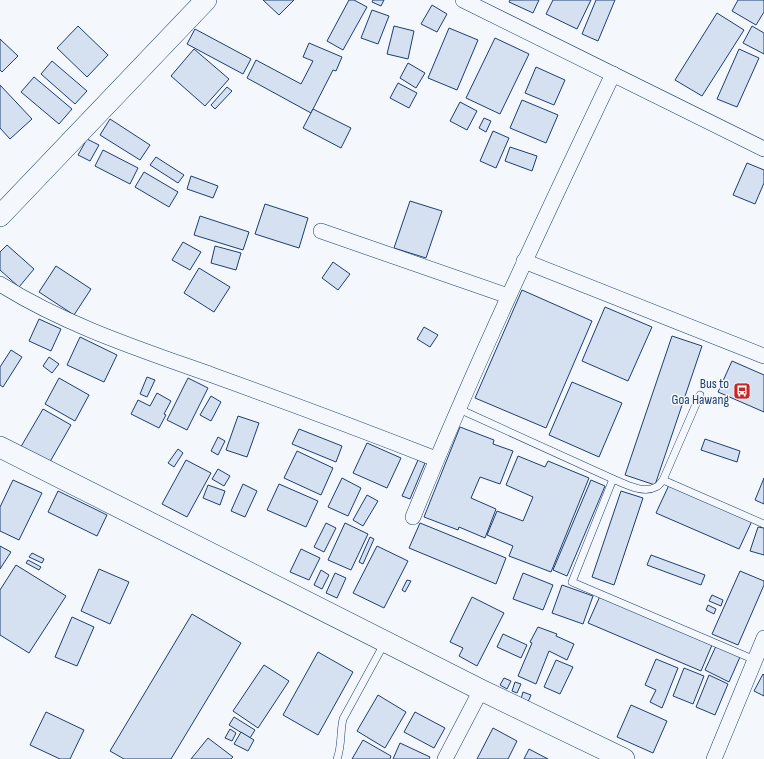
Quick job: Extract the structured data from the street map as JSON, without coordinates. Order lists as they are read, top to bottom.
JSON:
{
  "places": {
    "bus stop": ["Bus to Goa Hawang"]
  }
}
